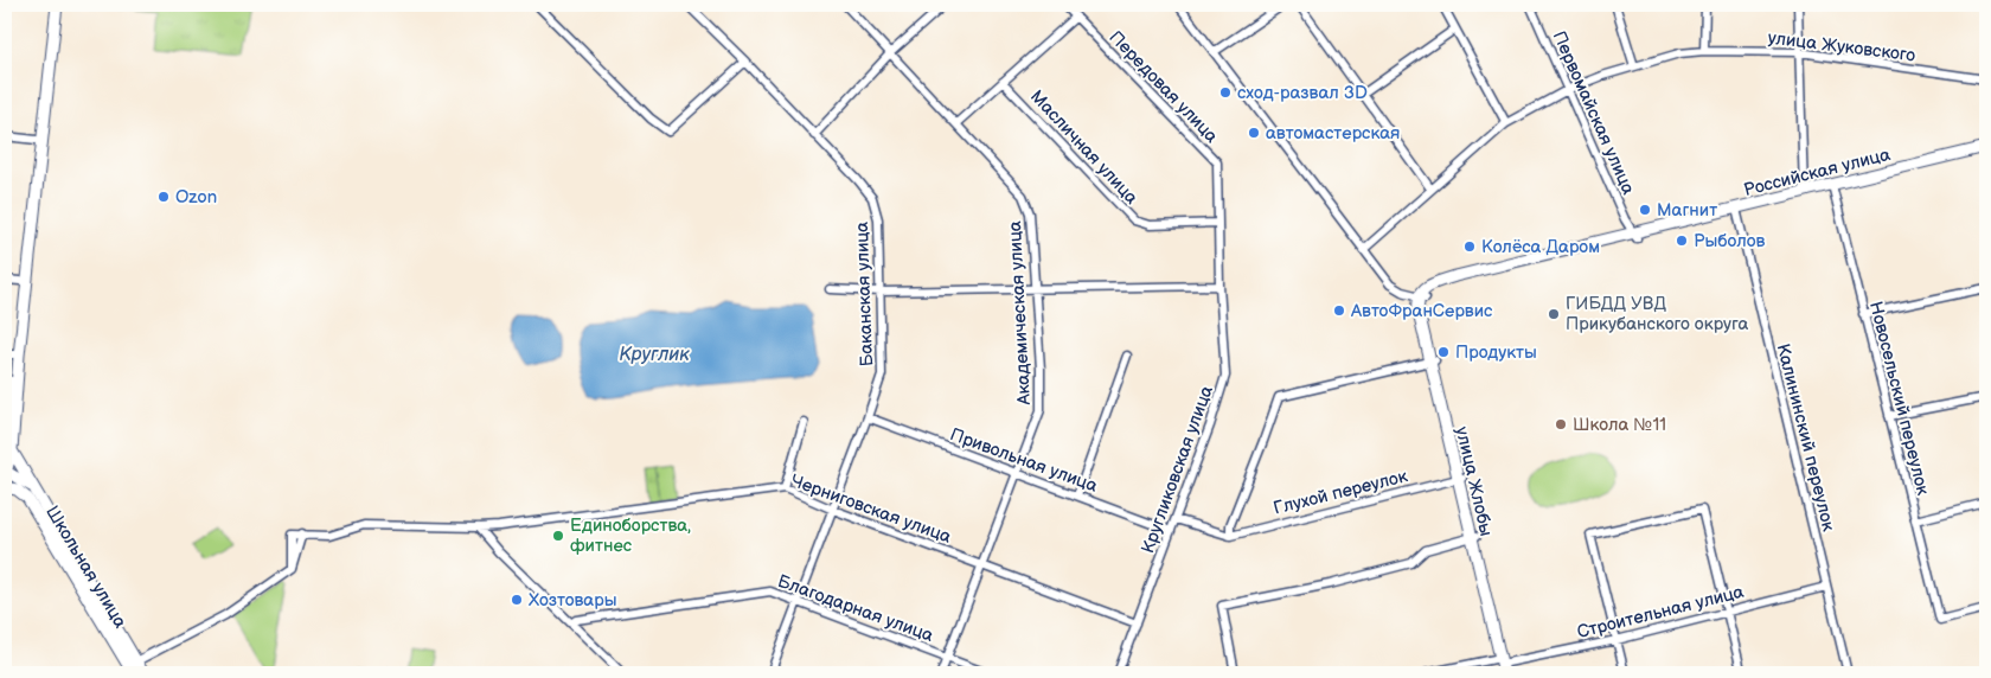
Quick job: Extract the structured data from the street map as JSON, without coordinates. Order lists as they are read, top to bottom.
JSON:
{
  "streets": {
    "main road": ["Российская улица", "улица Жлобы", "Школьная улица"],
    "street": [
      "улица Жуковского",
      "Передовая улица",
      "Первомайская улица",
      "Масличная улица",
      "Баканская улица",
      "Академическая улица",
      "Новосельский переулок",
      "Калининский переулок",
      "Привольная улица",
      "Кругликовская улица",
      "Глухой переулок",
      "Черниговская улица",
      "Благодарная улица",
      "Строительная улица"
    ]
  },
  "crossings": [
    ["улица Жуковского", "Первомайская улица"],
    ["Передовая улица", "Кругликовская улица"],
    ["Первомайская улица", "Российская улица"],
    ["Масличная улица", "Кругликовская улица"],
    ["Российская улица", "Новосельский переулок"],
    ["Российская улица", "Калининский переулок"],
    ["Российская улица", "улица Жлобы"],
    ["Баканская улица", "Привольная улица"],
    ["Баканская улица", "Черниговская улица"],
    ["Баканская улица", "Благодарная улица"],
    ["Академическая улица", "Привольная улица"],
    ["Академическая улица", "Черниговская улица"],
    ["Академическая улица", "Благодарная улица"],
    ["Калининский переулок", "Строительная улица"],
    ["Привольная улица", "Кругликовская улица"],
    ["Кругликовская улица", "Черниговская улица"],
    ["улица Жлобы", "Глухой переулок"],
    ["улица Жлобы", "Строительная улица"]
  ],
  "water": ["Круглик"],
  "places": [
    "сход-развал 3D",
    "автомастерская",
    "Ozon",
    "Магнит",
    "Рыболов",
    "Колёса Даром",
    "АвтоФранСервис",
    "ГИБДД УВД Прикубанского округа",
    "Продукты",
    "Школа №11",
    "Единоборства, фитнес",
    "Хозтовары"
  ]
}
